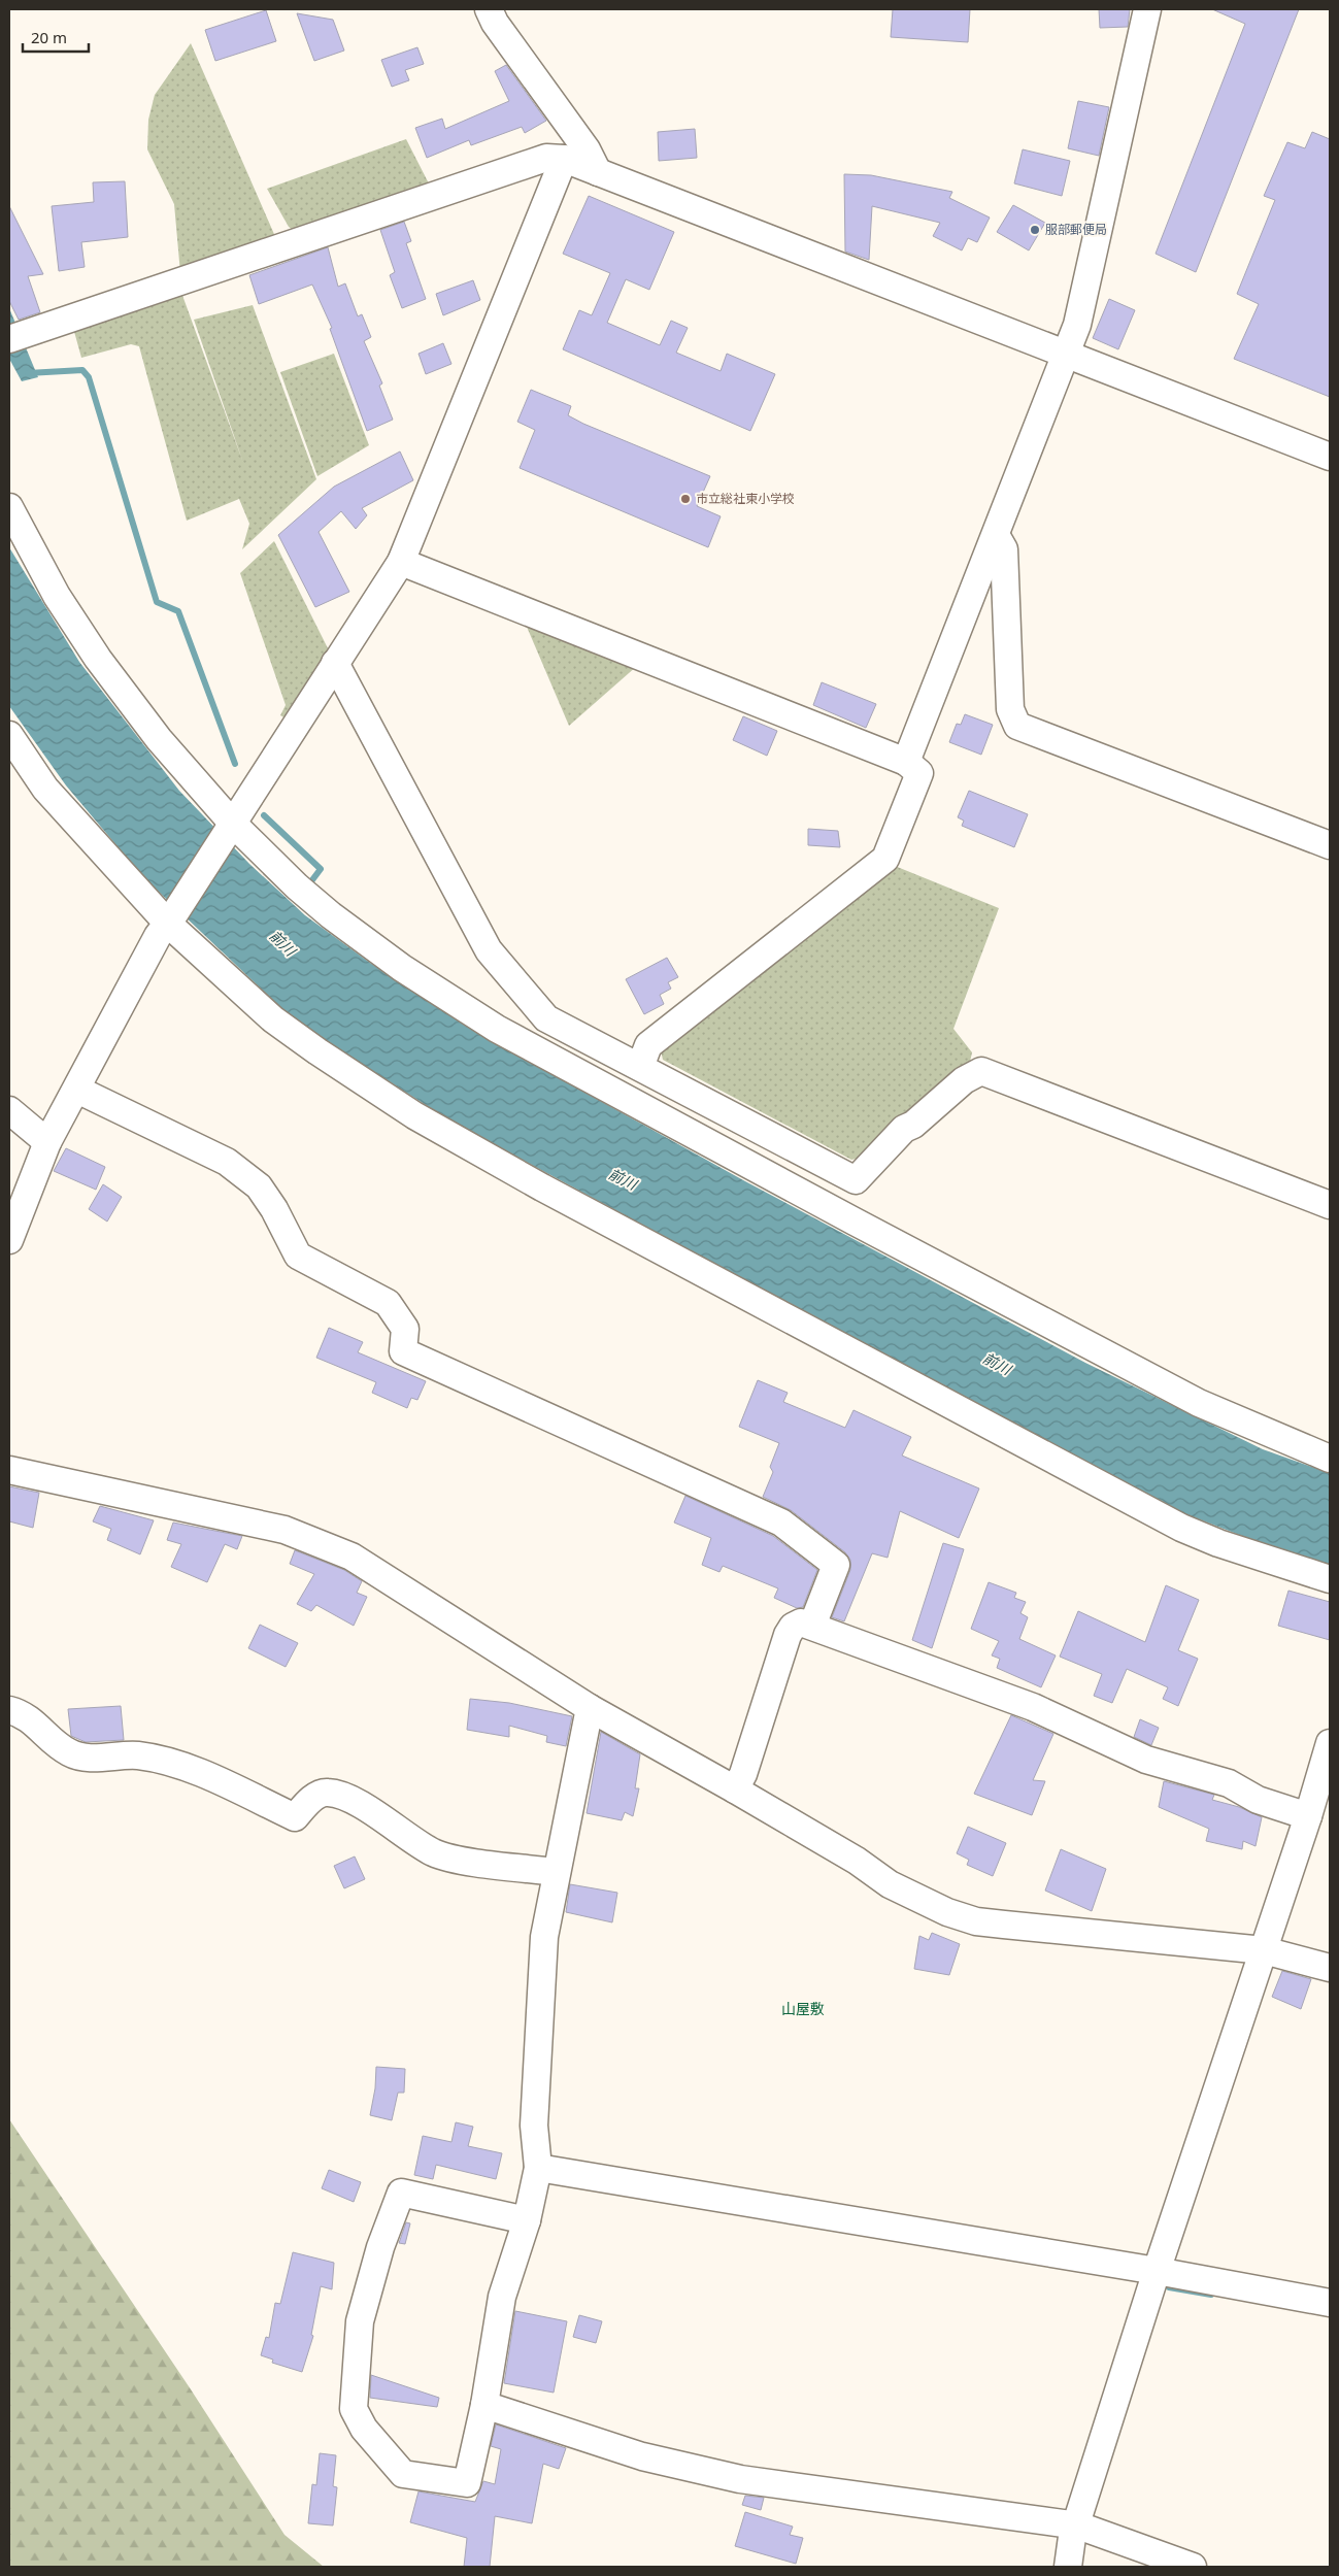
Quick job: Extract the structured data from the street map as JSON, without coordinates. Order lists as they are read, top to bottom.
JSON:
{
  "districts": ["山屋敷"],
  "water": ["前川"],
  "places": ["服部郵便局", "市立総社東小学校"],
  "scale_bar": "20 m"
}
